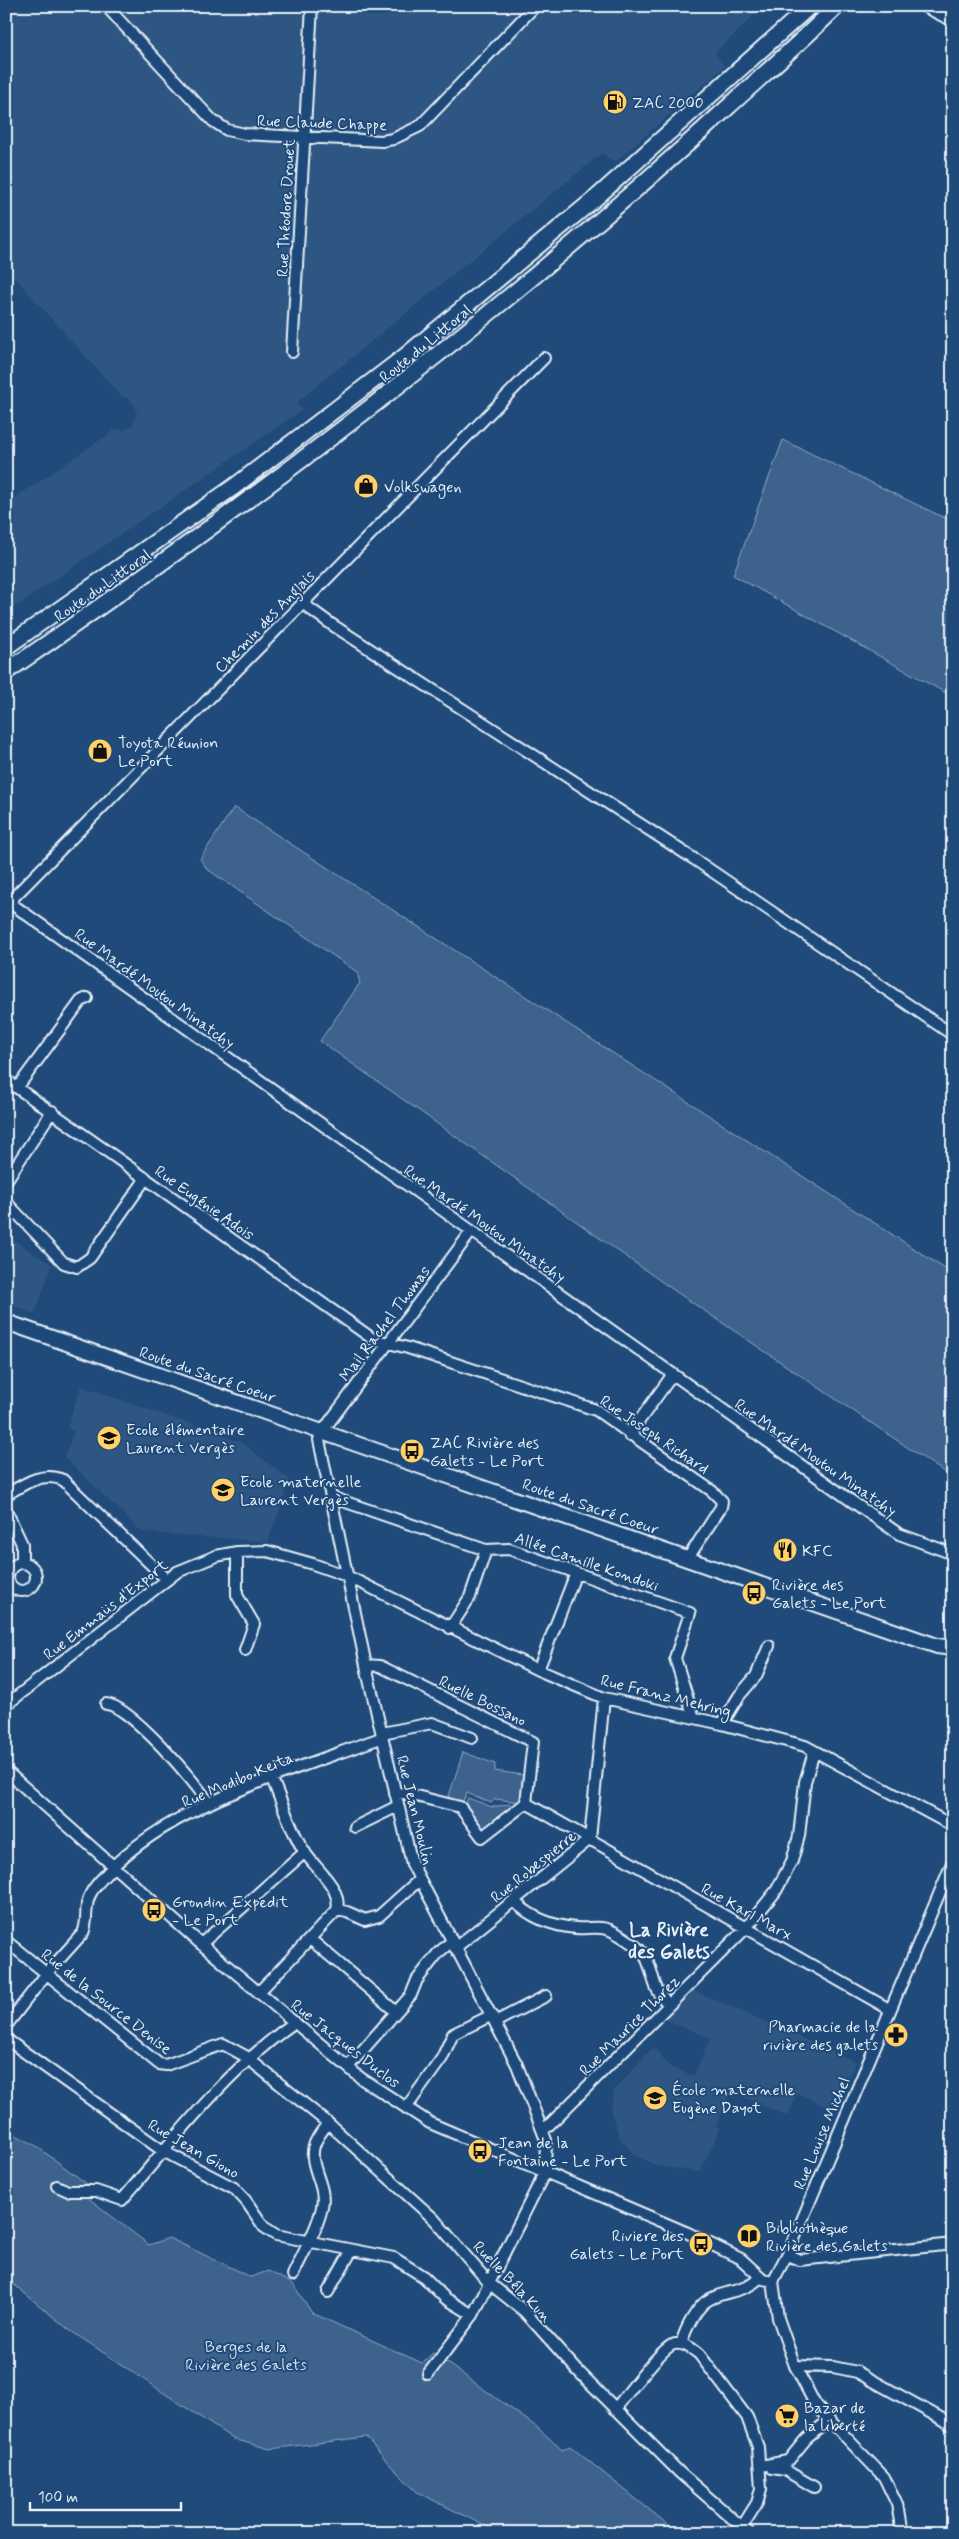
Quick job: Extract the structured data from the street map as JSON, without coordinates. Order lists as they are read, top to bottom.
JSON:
{
  "streets": {
    "highway": ["Route du Littoral"],
    "main road": ["Route du Sacré Coeur"],
    "street": [
      "Rue Claude Chappe",
      "Rue Théodore Drouet",
      "Chemin des Anglais",
      "Rue Mardé Moutou Minatchy",
      "Rue Eugénie Adois",
      "Mail Rachel Thomas",
      "Rue Joseph Richard",
      "Allée Camille Kondoki",
      "Rue Emmaüs d'Export",
      "Rue Franz Mehring",
      "Ruelle Bossano",
      "Rue Modibo Keita",
      "Rue Jean Moulin",
      "Rue Robespierre",
      "Rue Karl Marx",
      "Rue de la Source Denise",
      "Rue Maurice Thorez",
      "Rue Jacques Duclos",
      "Rue Louise Michel",
      "Rue Jean Giono",
      "Ruelle Béla Kun"
    ]
  },
  "crossings": [
    ["Rue Claude Chappe", "Rue Théodore Drouet"],
    ["Chemin des Anglais", "Rue Mardé Moutou Minatchy"],
    ["Rue Mardé Moutou Minatchy", "Mail Rachel Thomas"],
    ["Rue Eugénie Adois", "Mail Rachel Thomas"],
    ["Rue Eugénie Adois", "Rue Joseph Richard"],
    ["Mail Rachel Thomas", "Route du Sacré Coeur"],
    ["Mail Rachel Thomas", "Rue Joseph Richard"],
    ["Mail Rachel Thomas", "Rue Jean Moulin"],
    ["Route du Sacré Coeur", "Rue Joseph Richard"],
    ["Route du Sacré Coeur", "Rue Jean Moulin"],
    ["Allée Camille Kondoki", "Rue Franz Mehring"],
    ["Allée Camille Kondoki", "Rue Jean Moulin"],
    ["Rue Emmaüs d'Export", "Rue Franz Mehring"],
    ["Rue Emmaüs d'Export", "Rue Jean Moulin"],
    ["Rue Franz Mehring", "Rue Jean Moulin"],
    ["Rue Franz Mehring", "Rue Robespierre"],
    ["Rue Franz Mehring", "Rue Maurice Thorez"],
    ["Ruelle Bossano", "Rue Jean Moulin"],
    ["Ruelle Bossano", "Rue Karl Marx"],
    ["Rue Modibo Keita", "Rue Jean Moulin"],
    ["Rue Modibo Keita", "Rue de la Source Denise"],
    ["Rue Modibo Keita", "Rue Jacques Duclos"],
    ["Rue Jean Moulin", "Rue Robespierre"],
    ["Rue Jean Moulin", "Rue Maurice Thorez"],
    ["Rue Jean Moulin", "Rue Jacques Duclos"],
    ["Rue Robespierre", "Rue Karl Marx"],
    ["Rue Robespierre", "Rue Jacques Duclos"],
    ["Rue Karl Marx", "Rue Maurice Thorez"],
    ["Rue Karl Marx", "Rue Louise Michel"],
    ["Rue de la Source Denise", "Ruelle Béla Kun"],
    ["Rue Jacques Duclos", "Rue Louise Michel"]
  ],
  "districts": ["La Rivière des Galets"],
  "parks": ["Berges de la Rivière des Galets"],
  "places": {
    "fuel station": ["ZAC 2000"],
    "shop": ["Volkswagen", "Toyota Réunion Le Port"],
    "school or university": ["Ecole élémentaire Laurent Vergès", "Ecole maternelle Laurent Vergès", "École maternelle Eugène Dayot"],
    "bus stop": [
      "ZAC Rivière des Galets - Le Port",
      "Rivière des Galets - Le Port",
      "Grondin Expedit - Le Port",
      "Jean de la Fontaine - Le Port",
      "Riviere des Galets - Le Port"
    ],
    "restaurant": ["KFC"],
    "pharmacy": ["Pharmacie de la rivière des galets"],
    "library": ["Bibliothèque Rivière des Galets"],
    "supermarket": ["Bazar de la liberté"]
  },
  "scale_bar": "100 m"
}
